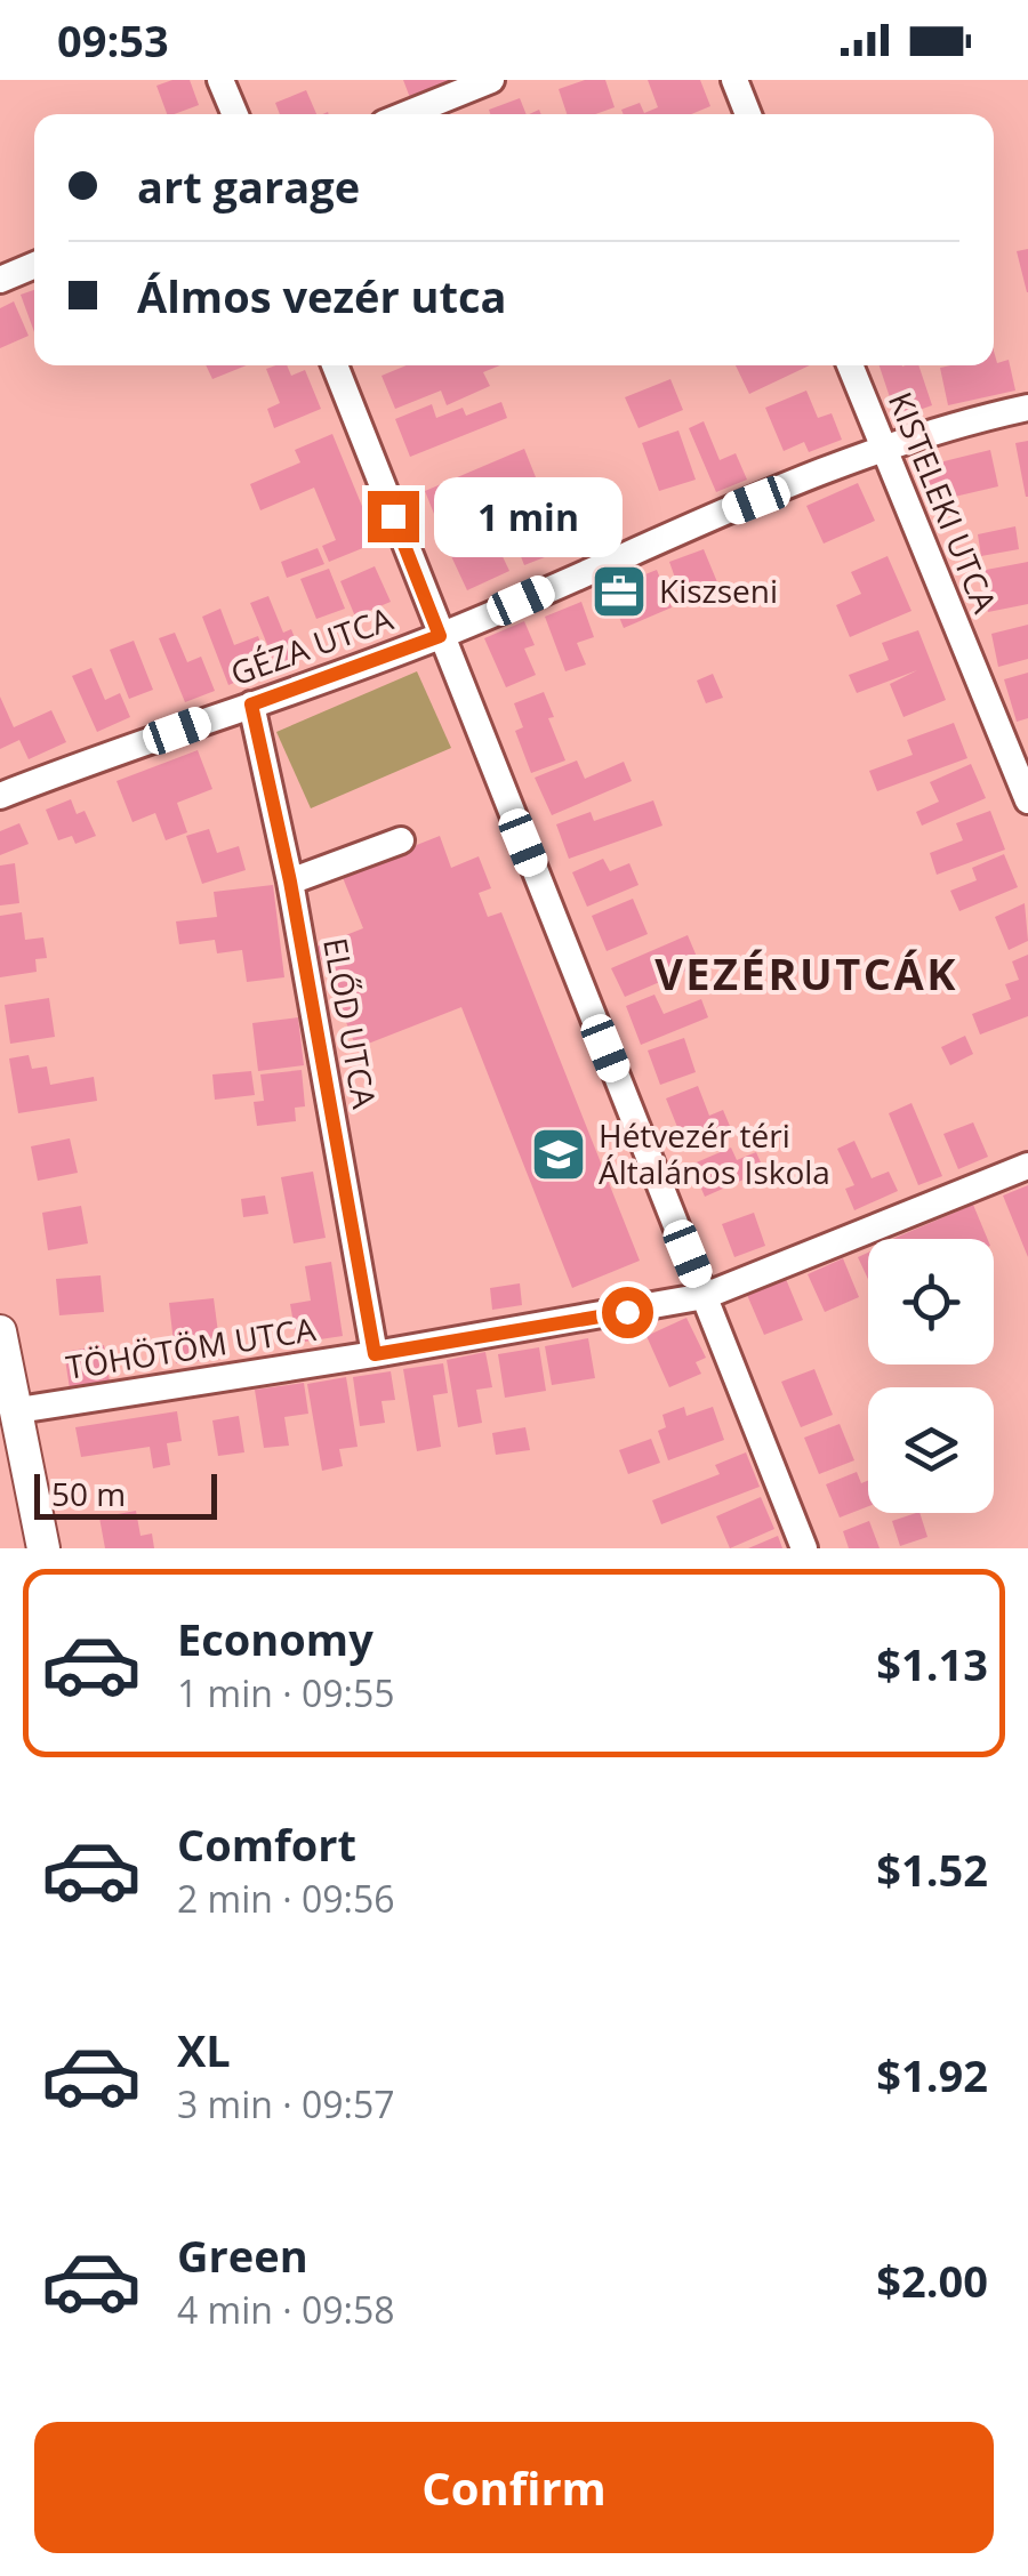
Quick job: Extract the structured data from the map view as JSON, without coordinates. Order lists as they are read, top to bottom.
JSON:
{
  "streets": {
    "street": [
      "KISTELEKI UTCA",
      "GÉZA UTCA",
      "ELŐD UTCA",
      "TÖHÖTÖM UTCA"
    ]
  },
  "crossings": [
    ["KISTELEKI UTCA", "GÉZA UTCA"],
    ["GÉZA UTCA", "ELŐD UTCA"],
    ["ELŐD UTCA", "TÖHÖTÖM UTCA"]
  ],
  "districts": ["VEZÉRUTCÁK"],
  "places": {
    "office": ["Kiszseni"],
    "school or university": ["Hétvezér téri Általános Iskola"]
  },
  "scale_bar": "50 m",
  "page": {
    "status": "09:53",
    "banner": ["art garage", "Álmos vezér utca"],
    "bubble": "1 min",
    "scale": "50 m",
    "list": [
      {
        "name": "Economy",
        "note": "1 min · 09:55",
        "value": "$1.13"
      },
      {
        "name": "Comfort",
        "note": "2 min · 09:56",
        "value": "$1.52"
      },
      {
        "name": "XL",
        "note": "3 min · 09:57",
        "value": "$1.92"
      },
      {
        "name": "Green",
        "note": "4 min · 09:58",
        "value": "$2.00"
      }
    ],
    "buttons": "Confirm"
  }
}
